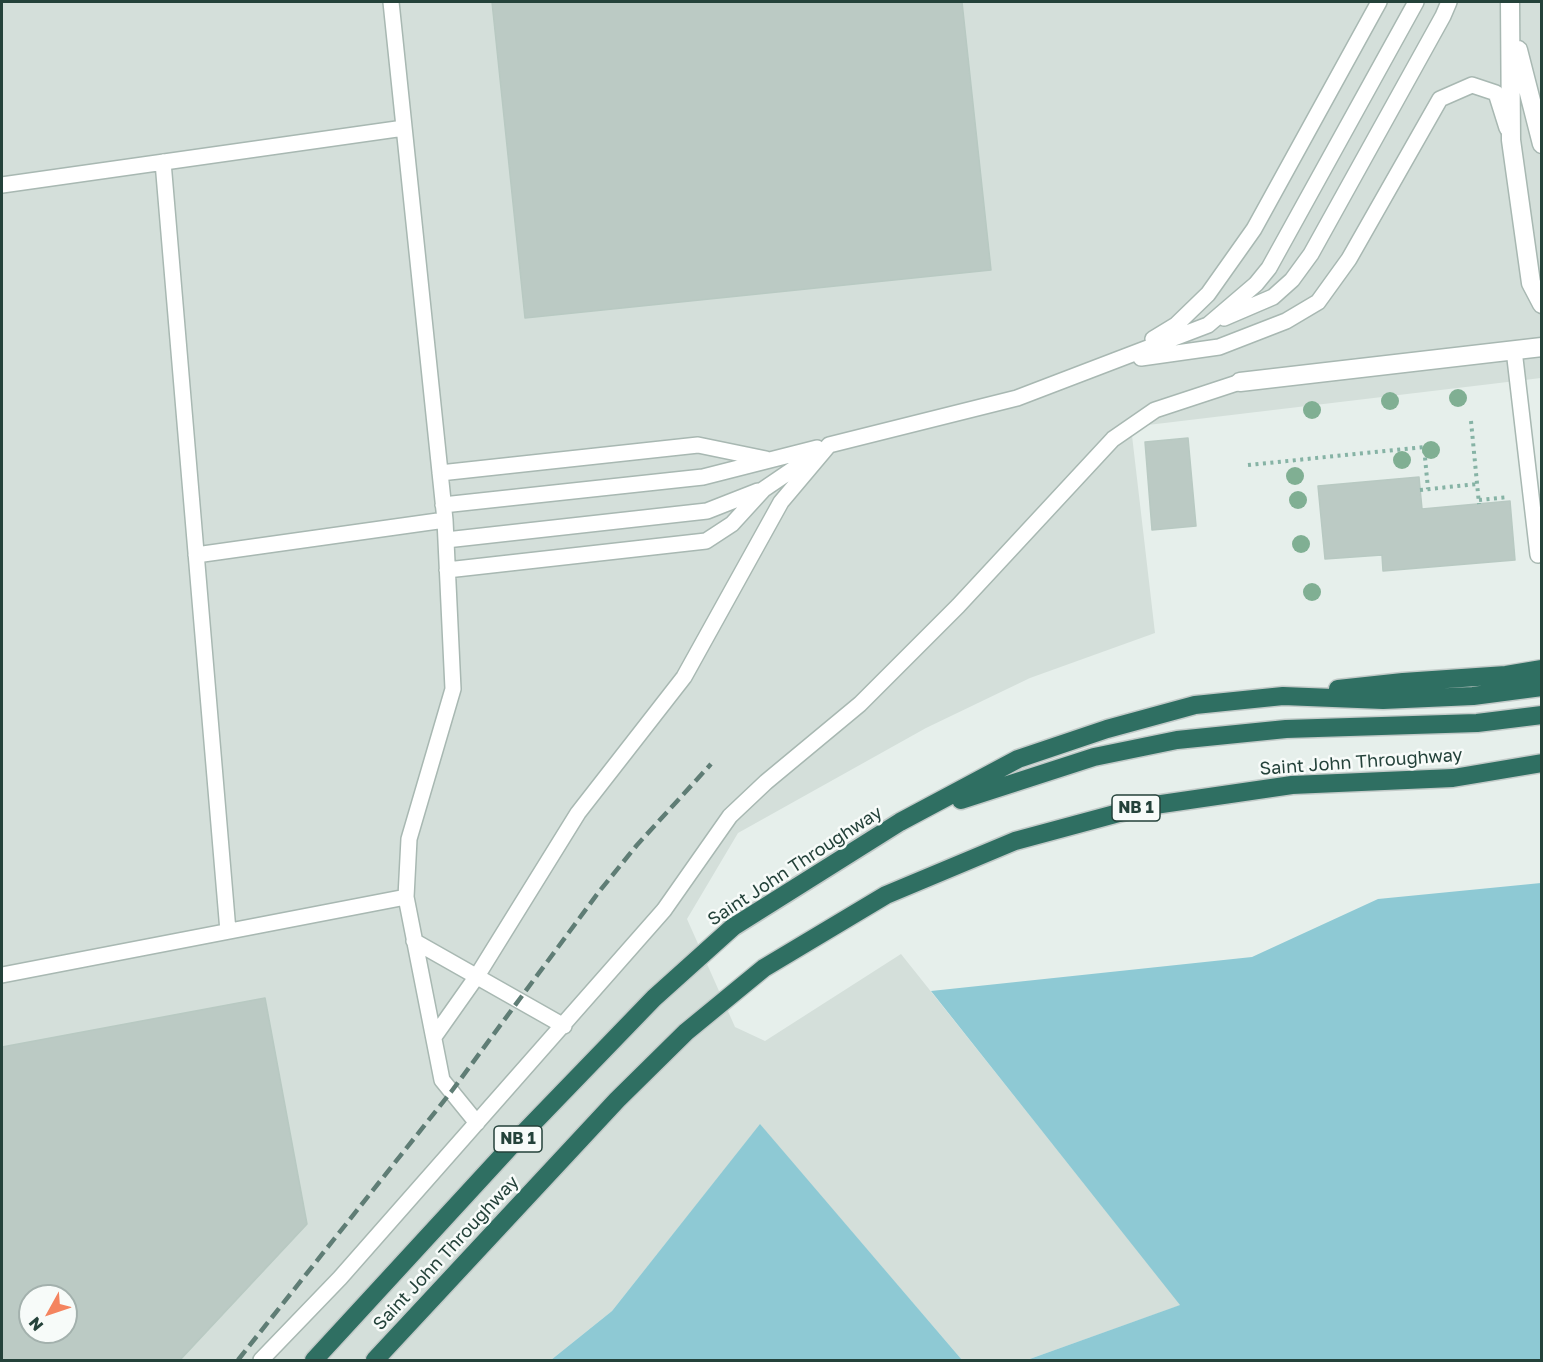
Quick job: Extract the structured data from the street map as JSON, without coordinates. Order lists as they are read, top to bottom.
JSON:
{
  "streets": {
    "highway": ["Saint John Throughway", "NB 1"]
  },
  "north": "bottom left"
}
